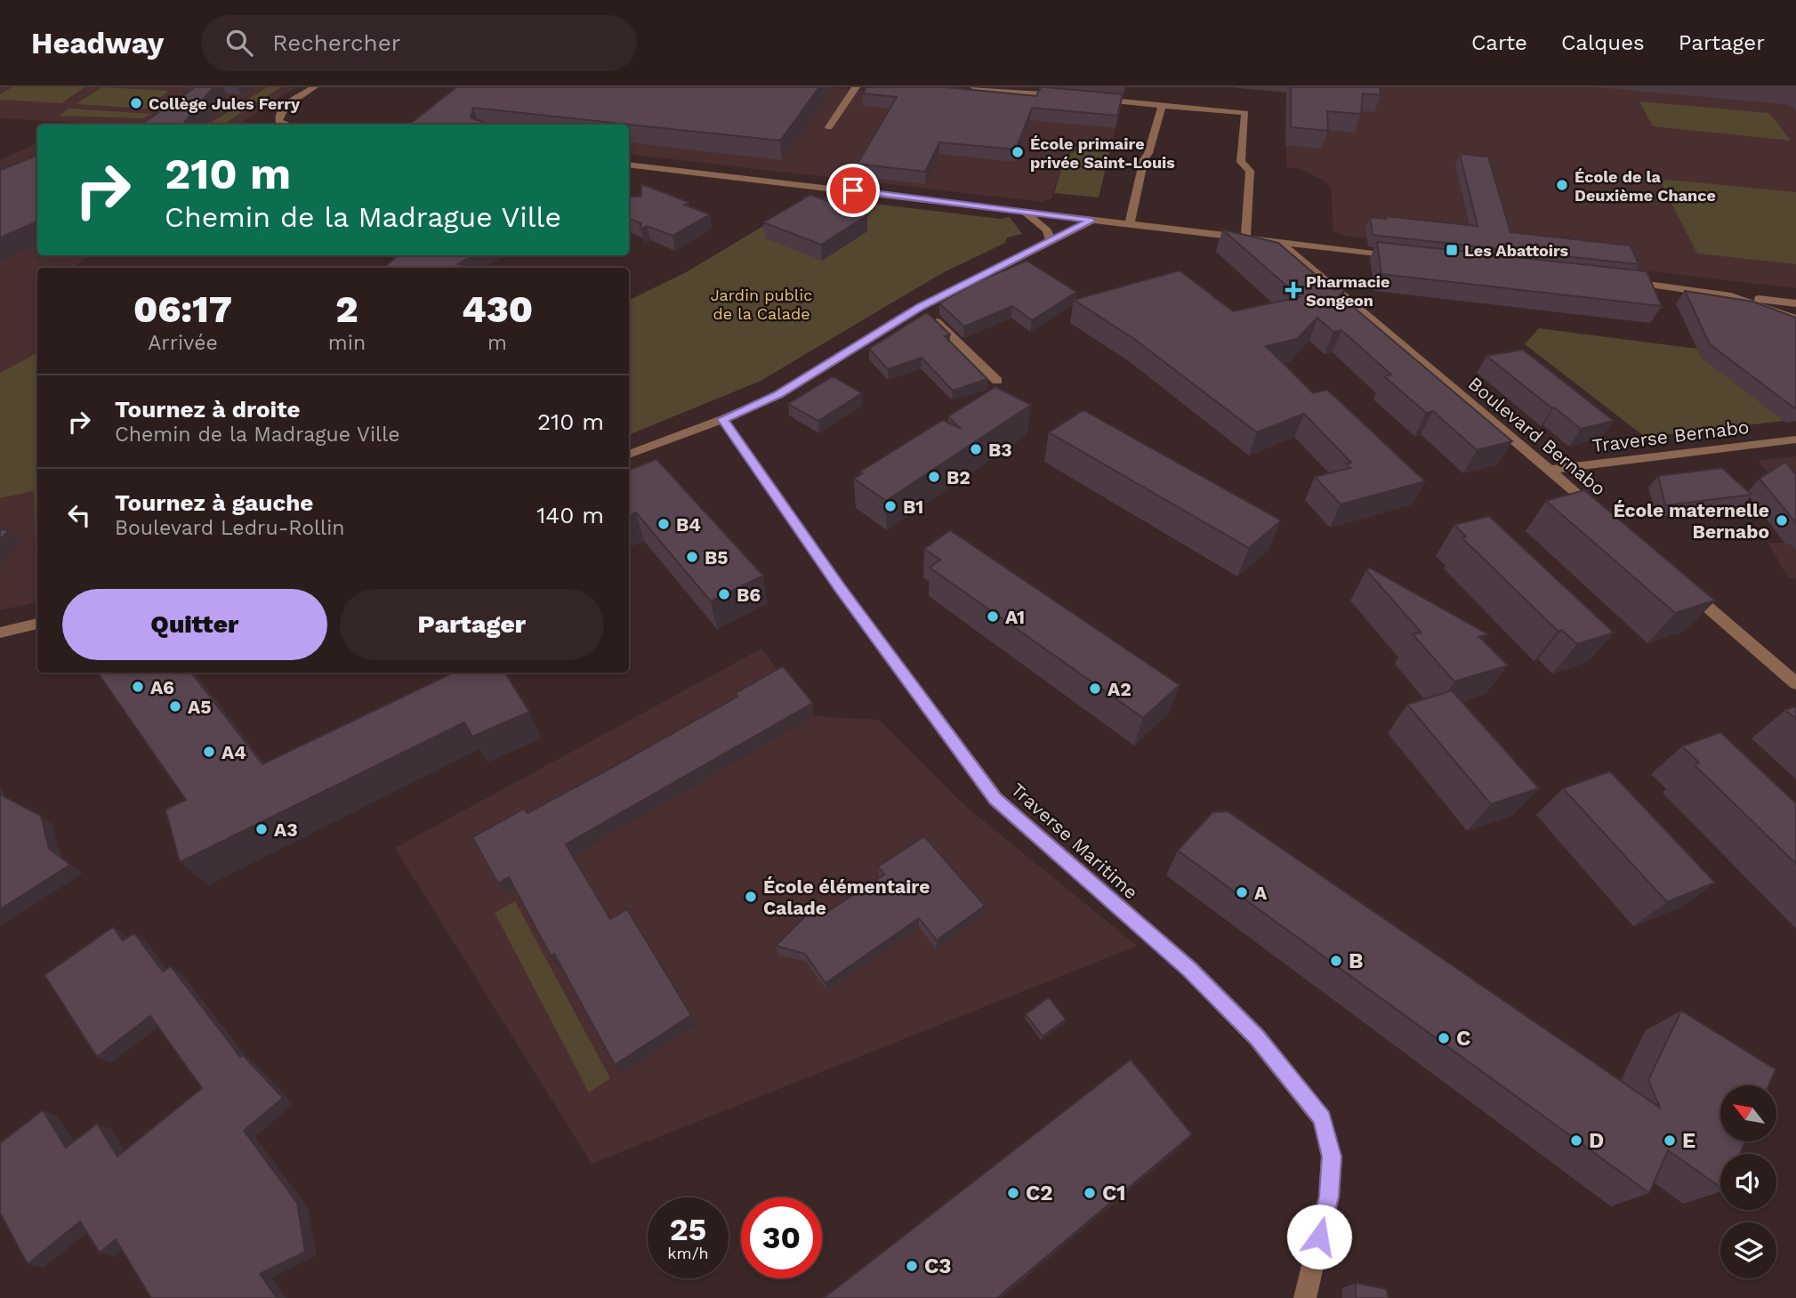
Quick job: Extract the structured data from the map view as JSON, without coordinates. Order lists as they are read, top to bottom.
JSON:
{
  "streets": {
    "street": ["Boulevard Bernabo", "Traverse Bernabo", "Traverse Maritime"]
  },
  "crossings": [
    ["Boulevard Bernabo", "Traverse Bernabo"]
  ],
  "parks": ["Jardin public de la Calade"],
  "places": {
    "other": [
      "Collège Jules Ferry",
      "École primaire privée Saint-Louis",
      "École de la Deuxième Chance",
      "B3",
      "B2",
      "B1",
      "École maternelle Bernabo",
      "B4",
      "B5",
      "B6",
      "A1",
      "A6",
      "A2",
      "A5",
      "A4",
      "A3",
      "A",
      "École élémentaire Calade",
      "B",
      "C",
      "D",
      "E",
      "C2",
      "C1",
      "C3"
    ],
    "transit": ["Les Abattoirs"],
    "health": ["Pharmacie Songeon"]
  },
  "north": "top left",
  "page": {
    "header": "Headway",
    "search": "Rechercher",
    "nav": ["Carte", "Calques", "Partager"],
    "turn": ["210 m", "Chemin de la Madrague Ville"],
    "eta": [
      "06:17",
      "Arrivée",
      "2",
      "min",
      "430",
      "m"
    ],
    "list": [
      {
        "name": "Tournez à droite",
        "note": "Chemin de la Madrague Ville",
        "value": "210 m"
      },
      {
        "name": "Tournez à gauche",
        "note": "Boulevard Ledru-Rollin",
        "value": "140 m"
      }
    ],
    "buttons": ["Quitter", "Partager"],
    "speed": "25 km/h",
    "limit": "30"
  }
}
